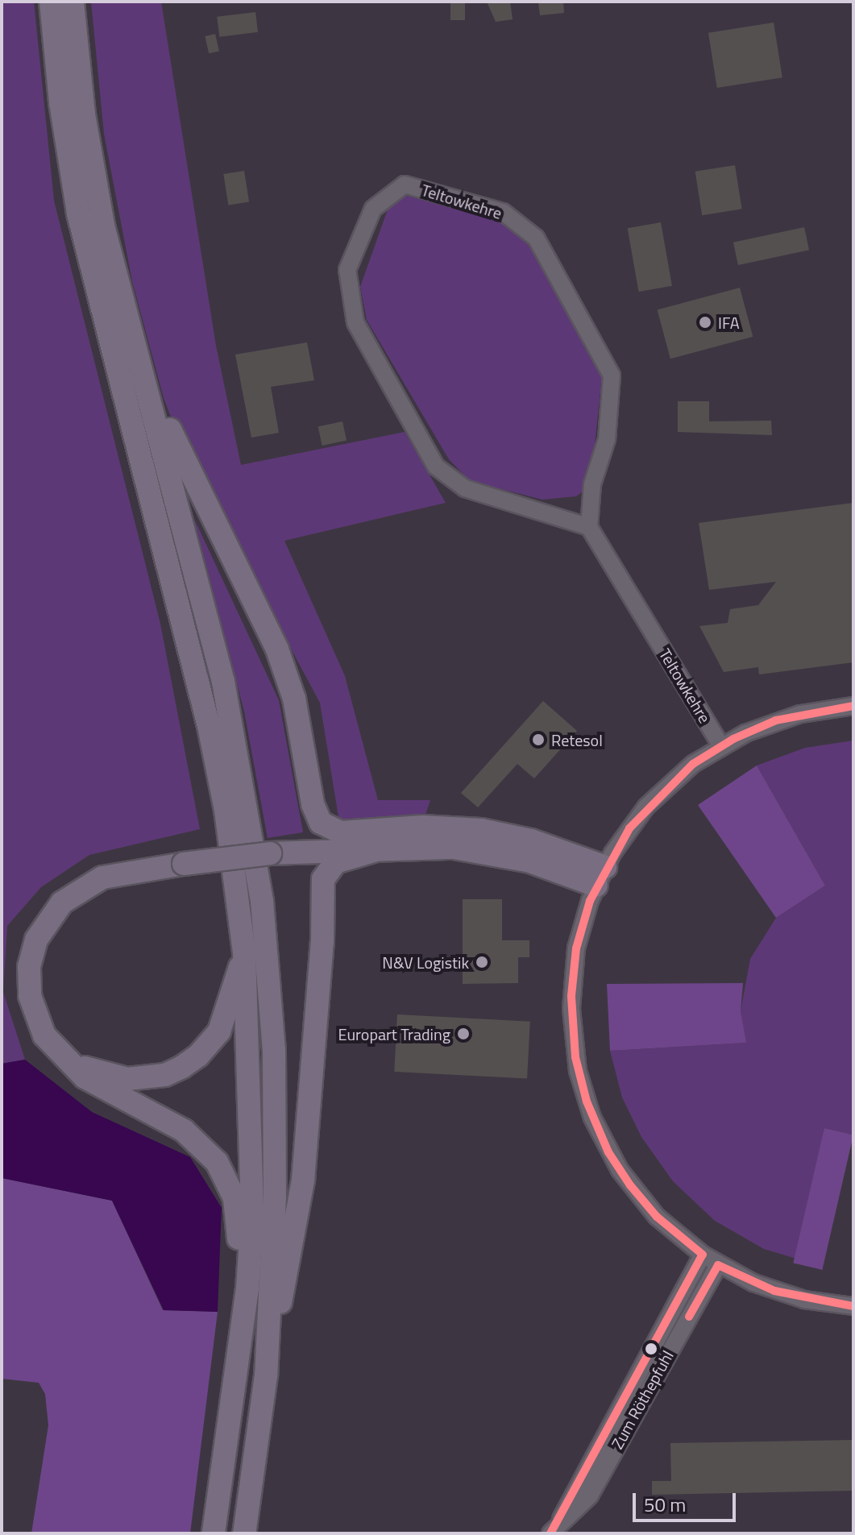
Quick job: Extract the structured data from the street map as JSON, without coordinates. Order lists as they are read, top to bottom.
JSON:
{
  "streets": {
    "street": ["Teltowkehre", "Zum Röthepfuhl"]
  },
  "places": [
    "IFA",
    "Retesol",
    "N&V Logistik",
    "Europart Trading"
  ],
  "scale_bar": "50 m"
}
